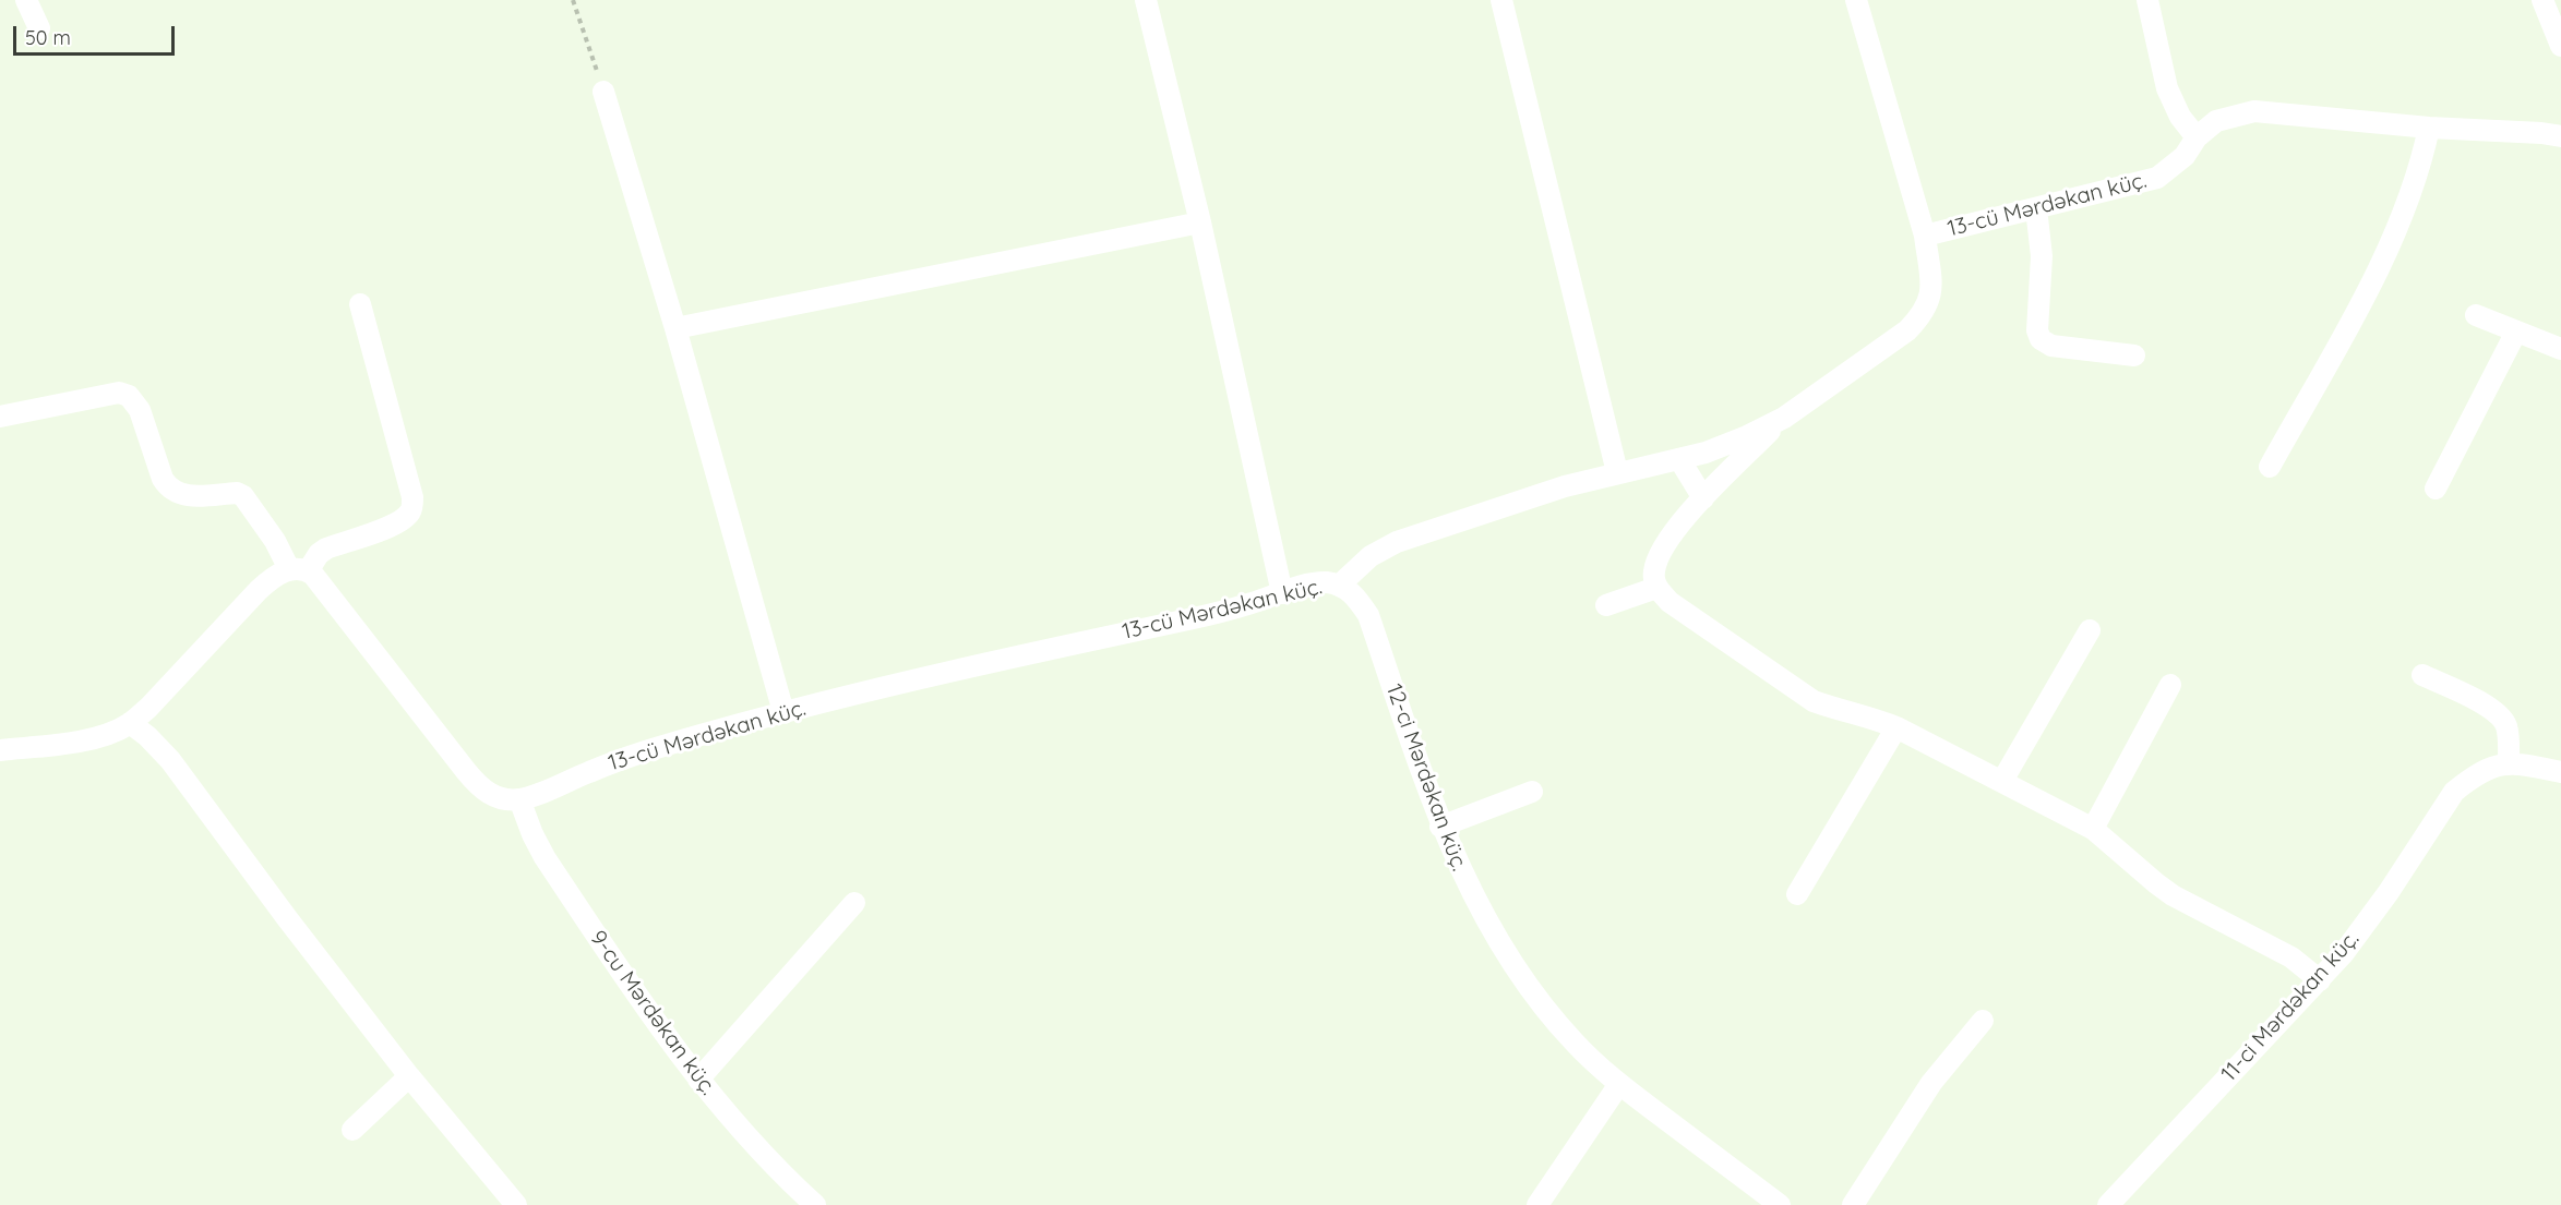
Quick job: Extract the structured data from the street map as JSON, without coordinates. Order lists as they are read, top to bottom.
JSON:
{
  "streets": {
    "street": [
      "13-cü Mərdəkan küç.",
      "12-ci Mərdəkan küç.",
      "11-ci Mərdəkan küç.",
      "9-cu Mərdəkan küç."
    ]
  },
  "crossings": [
    ["13-cü Mərdəkan küç.", "12-ci Mərdəkan küç."],
    ["13-cü Mərdəkan küç.", "9-cu Mərdəkan küç."]
  ],
  "scale_bar": "50 m"
}
